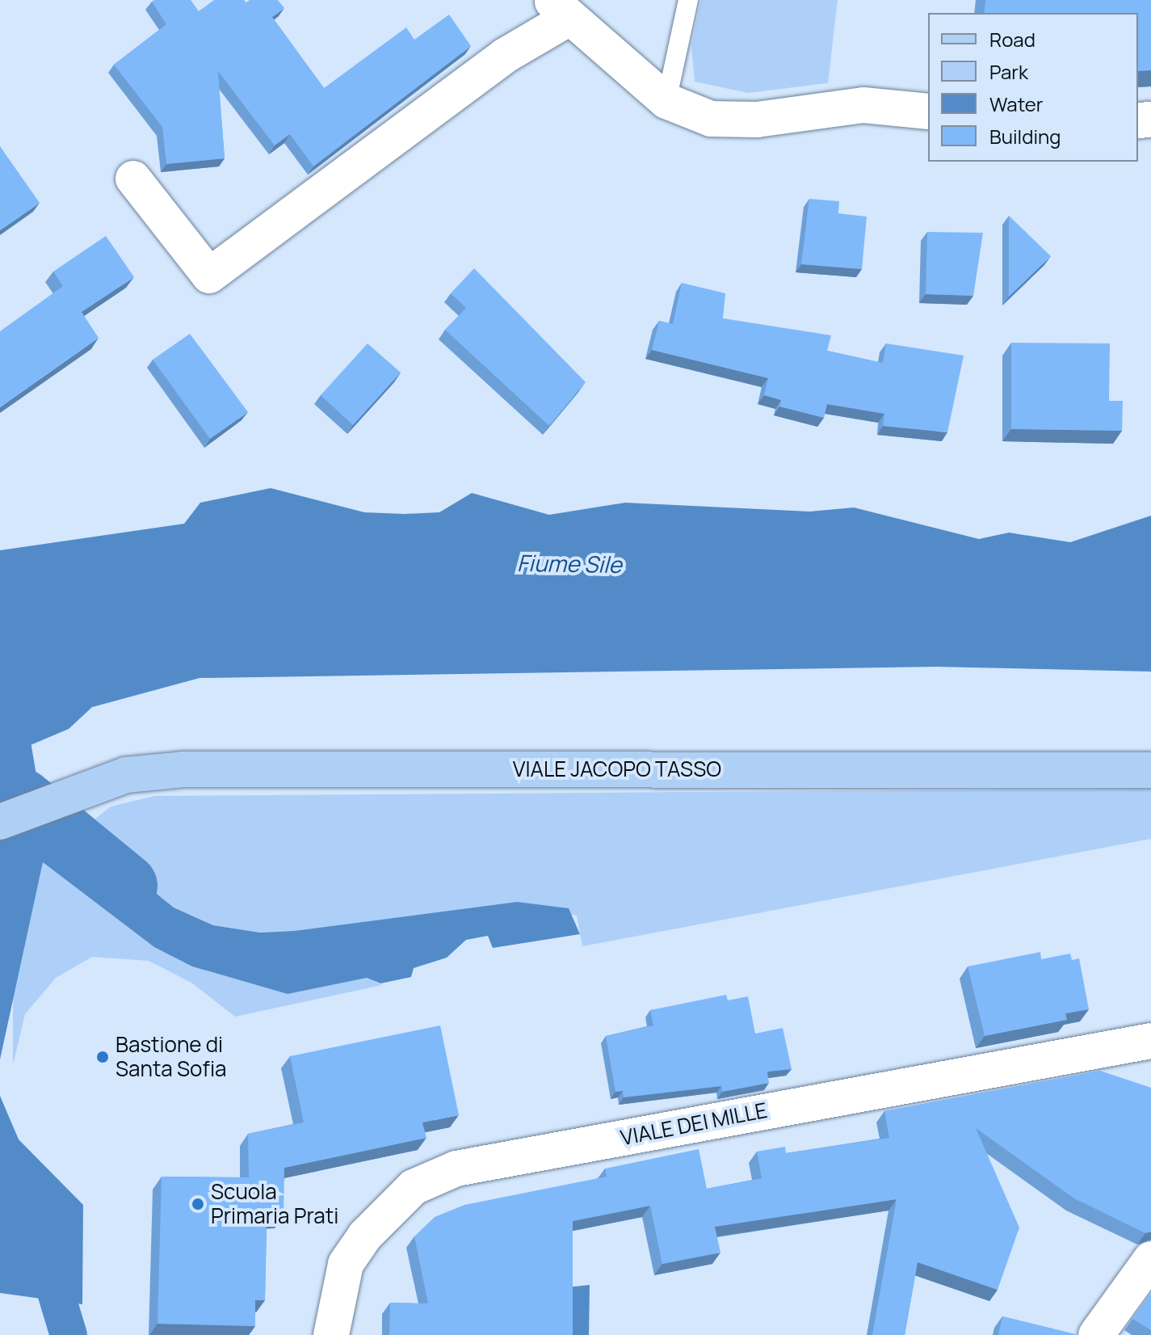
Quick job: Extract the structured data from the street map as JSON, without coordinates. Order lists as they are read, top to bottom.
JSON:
{
  "streets": {
    "main road": ["VIALE JACOPO TASSO"],
    "street": ["VIALE DEI MILLE"]
  },
  "water": ["Fiume Sile"],
  "places": ["Bastione di Santa Sofia", "Scuola Primaria Prati"],
  "legend": [
    "Road",
    "Park",
    "Water",
    "Building"
  ]
}
